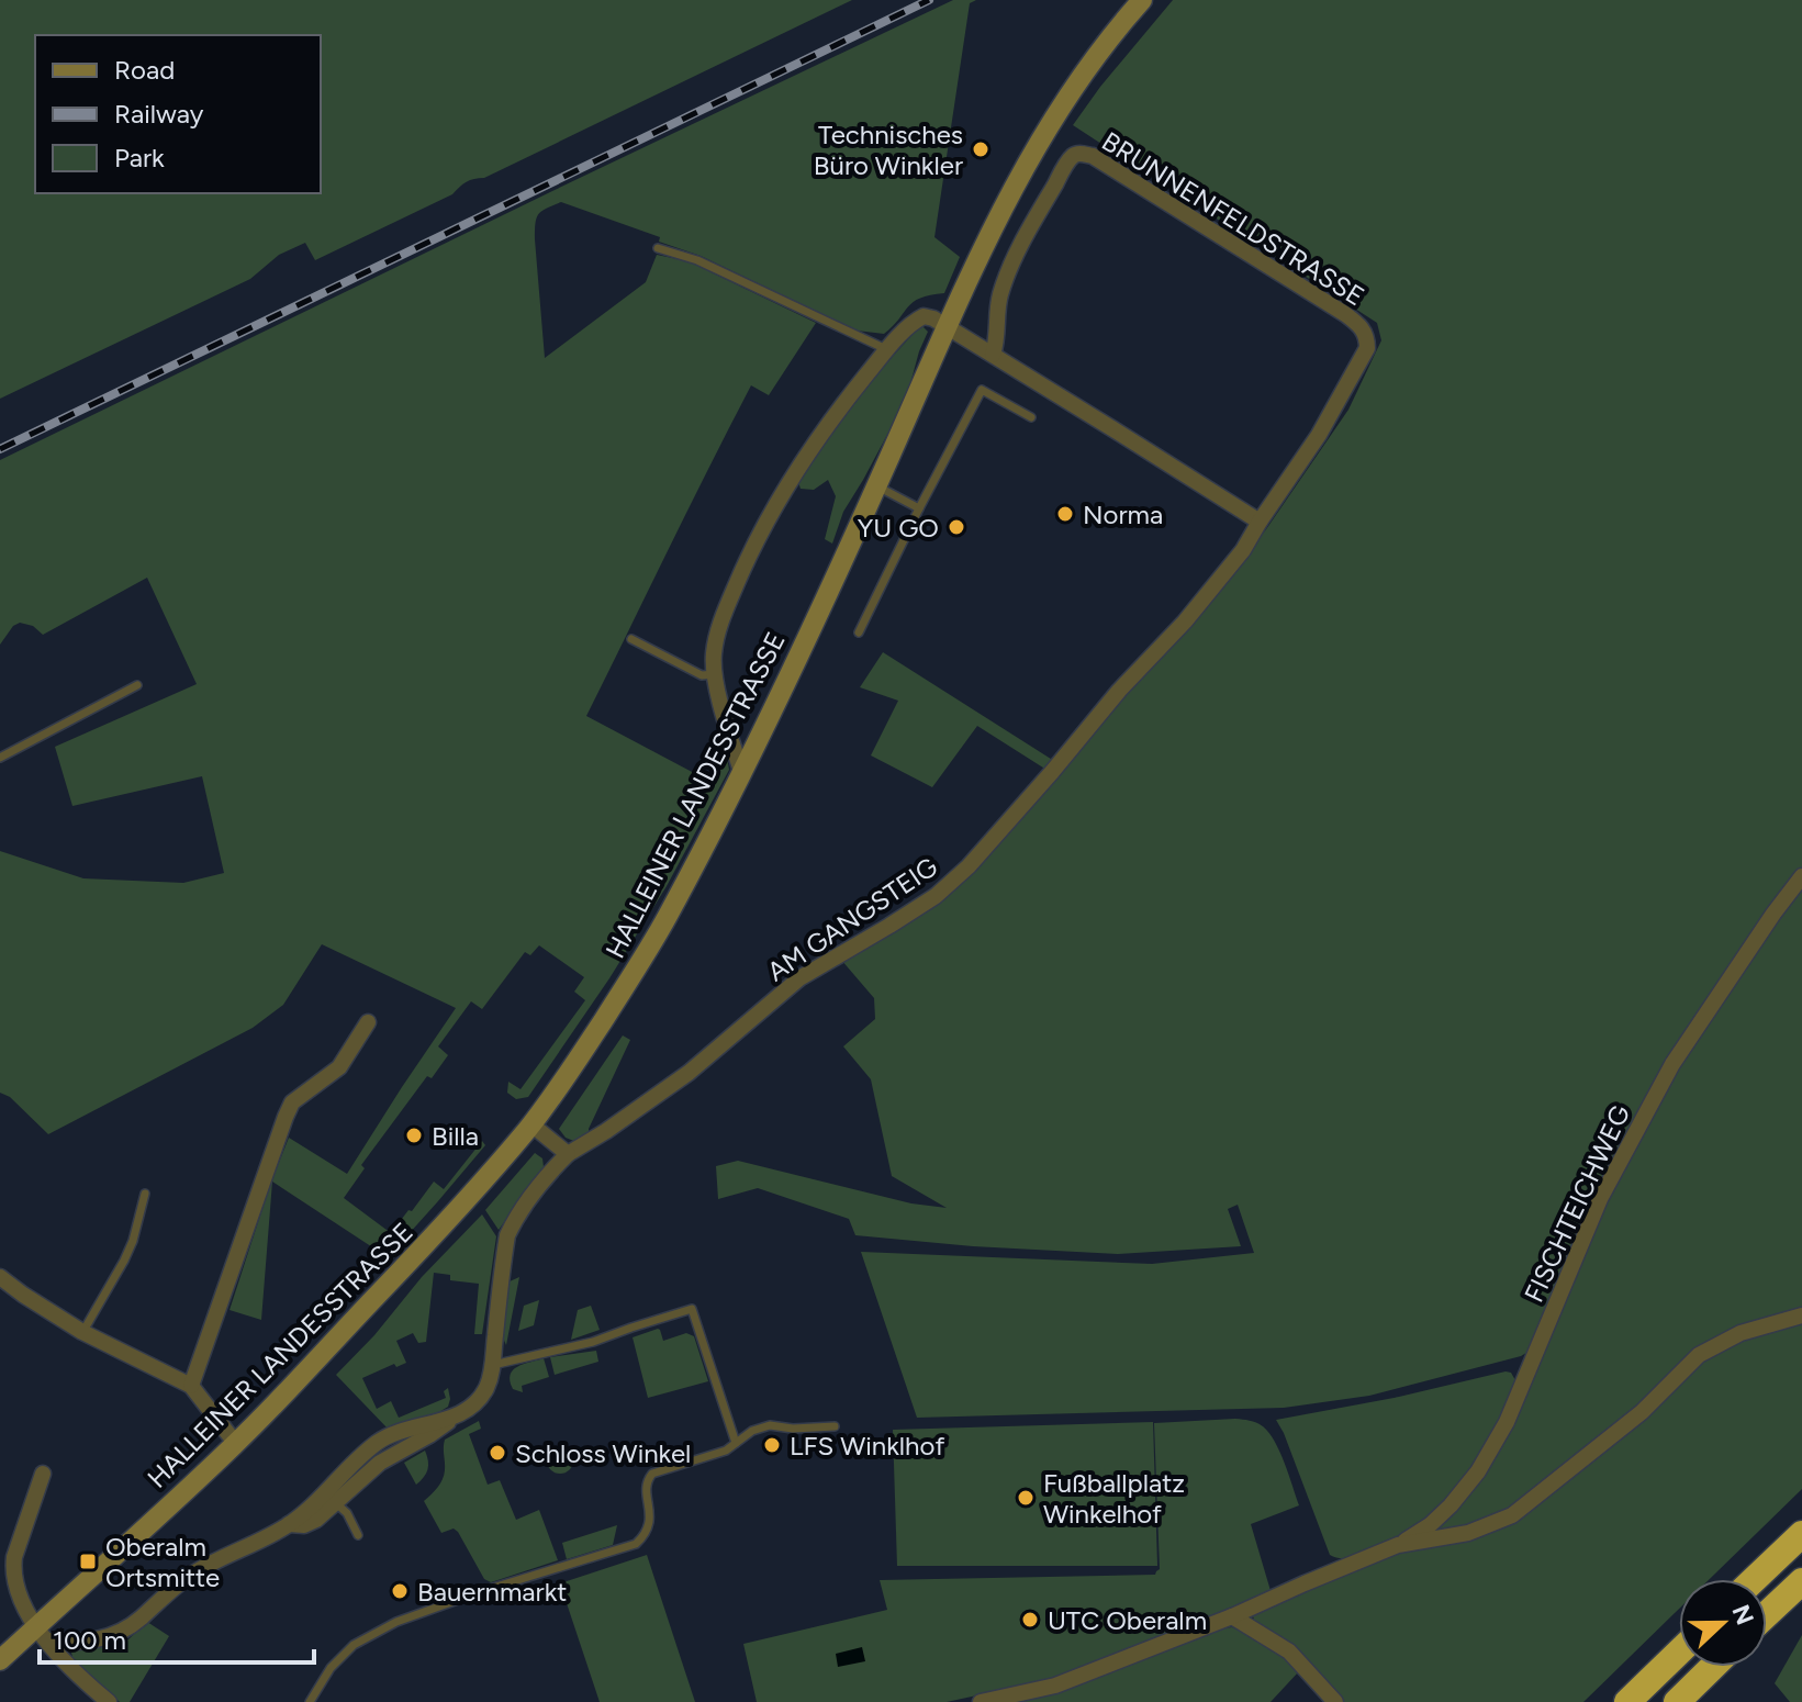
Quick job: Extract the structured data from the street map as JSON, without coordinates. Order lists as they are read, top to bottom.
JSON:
{
  "streets": {
    "main road": ["HALLEINER LANDESSTRASSE"],
    "street": ["BRUNNENFELDSTRASSE", "AM GANGSTEIG", "FISCHTEICHWEG"]
  },
  "crossings": [
    ["BRUNNENFELDSTRASSE", "AM GANGSTEIG"]
  ],
  "places": {
    "other": [
      "Technisches Büro Winkler",
      "Norma",
      "YU GO",
      "Billa",
      "LFS Winklhof",
      "Schloss Winkel",
      "Fußballplatz Winkelhof",
      "Bauernmarkt",
      "UTC Oberalm"
    ],
    "transit": ["Oberalm Ortsmitte"]
  },
  "legend": ["Road", "Railway", "Park"],
  "scale_bar": "100 m",
  "north": "right"
}
